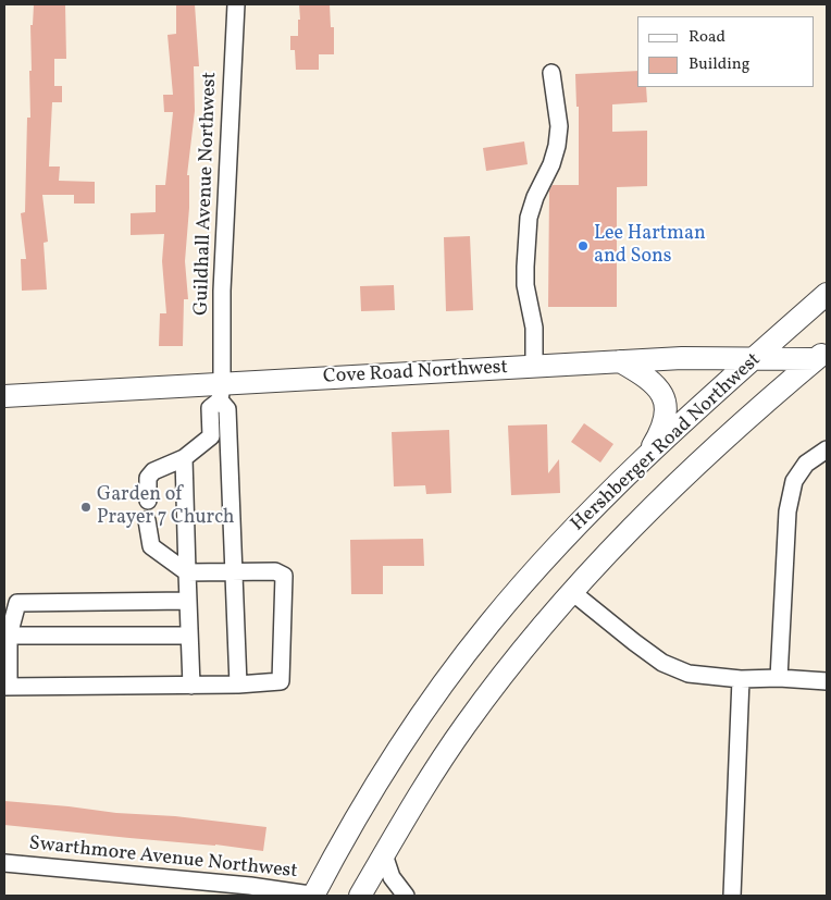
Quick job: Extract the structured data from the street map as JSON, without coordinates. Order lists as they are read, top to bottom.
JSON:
{
  "streets": {
    "main road": ["Cove Road Northwest", "Hershberger Road Northwest"],
    "street": ["Guildhall Avenue Northwest", "Swarthmore Avenue Northwest"]
  },
  "crossings": [
    ["Guildhall Avenue Northwest", "Cove Road Northwest"],
    ["Cove Road Northwest", "Hershberger Road Northwest"],
    ["Hershberger Road Northwest", "Swarthmore Avenue Northwest"]
  ],
  "places": ["Lee Hartman and Sons", "Garden of Prayer 7 Church"],
  "legend": ["Road", "Building"]
}
